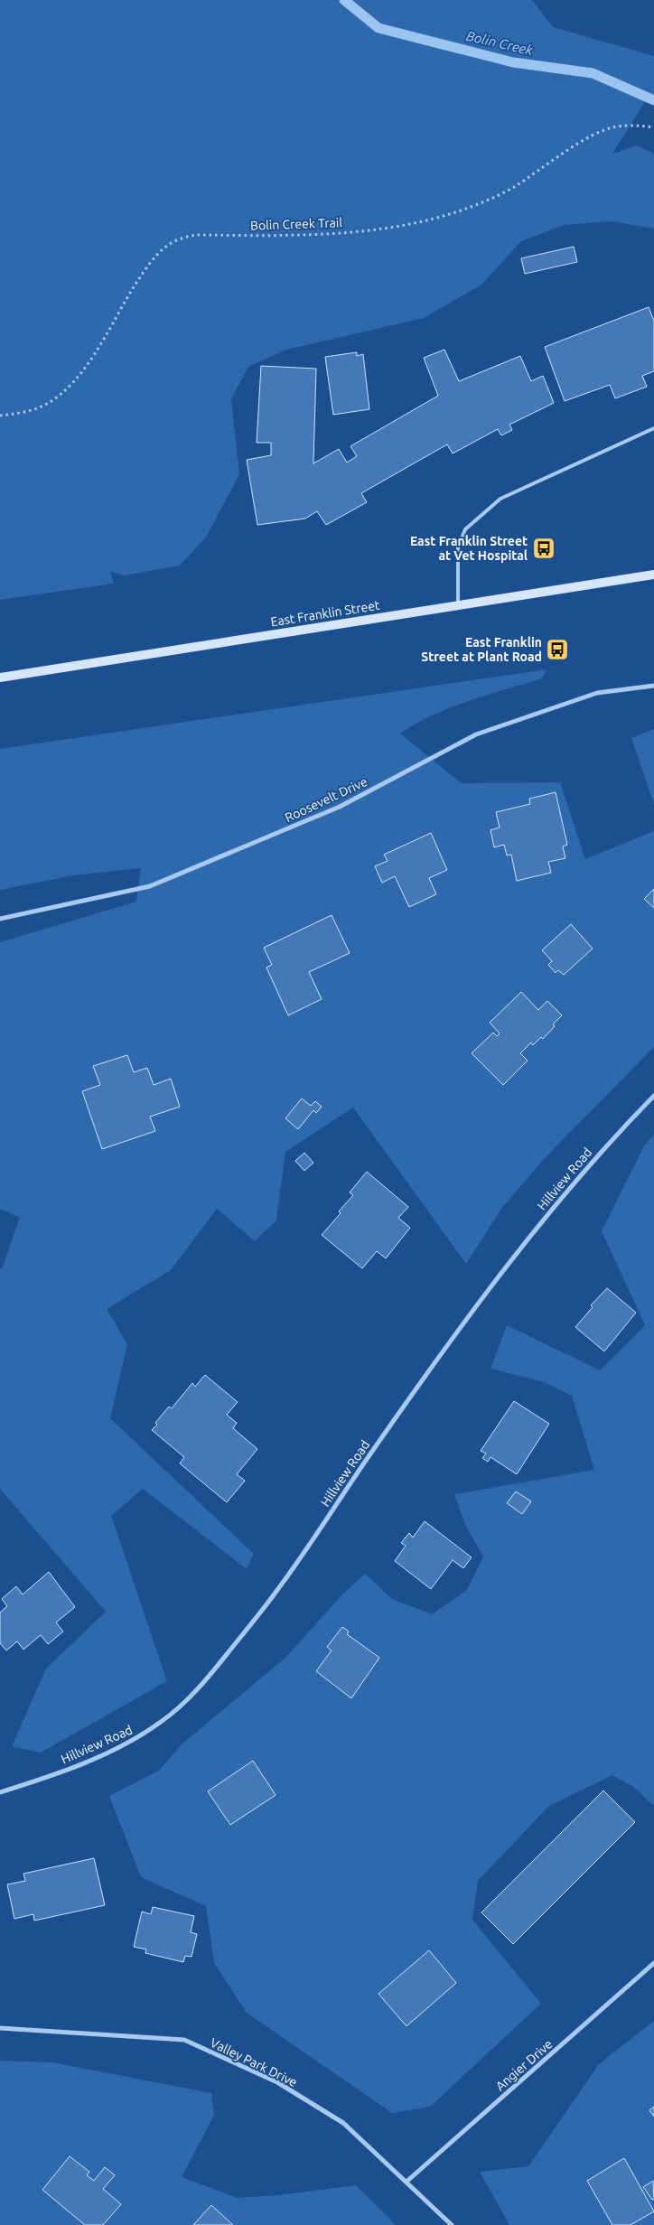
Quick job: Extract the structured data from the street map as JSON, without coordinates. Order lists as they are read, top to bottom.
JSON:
{
  "streets": {
    "main road": ["East Franklin Street"],
    "street": [
      "Roosevelt Drive",
      "Hillview Road",
      "Valley Park Drive",
      "Angier Drive"
    ],
    "path": ["Bolin Creek Trail"]
  },
  "crossings": [
    ["Valley Park Drive", "Angier Drive"]
  ],
  "water": ["Bolin Creek"],
  "places": {
    "bus stop": ["East Franklin Street at Vet Hospital", "East Franklin Street at Plant Road"]
  }
}
